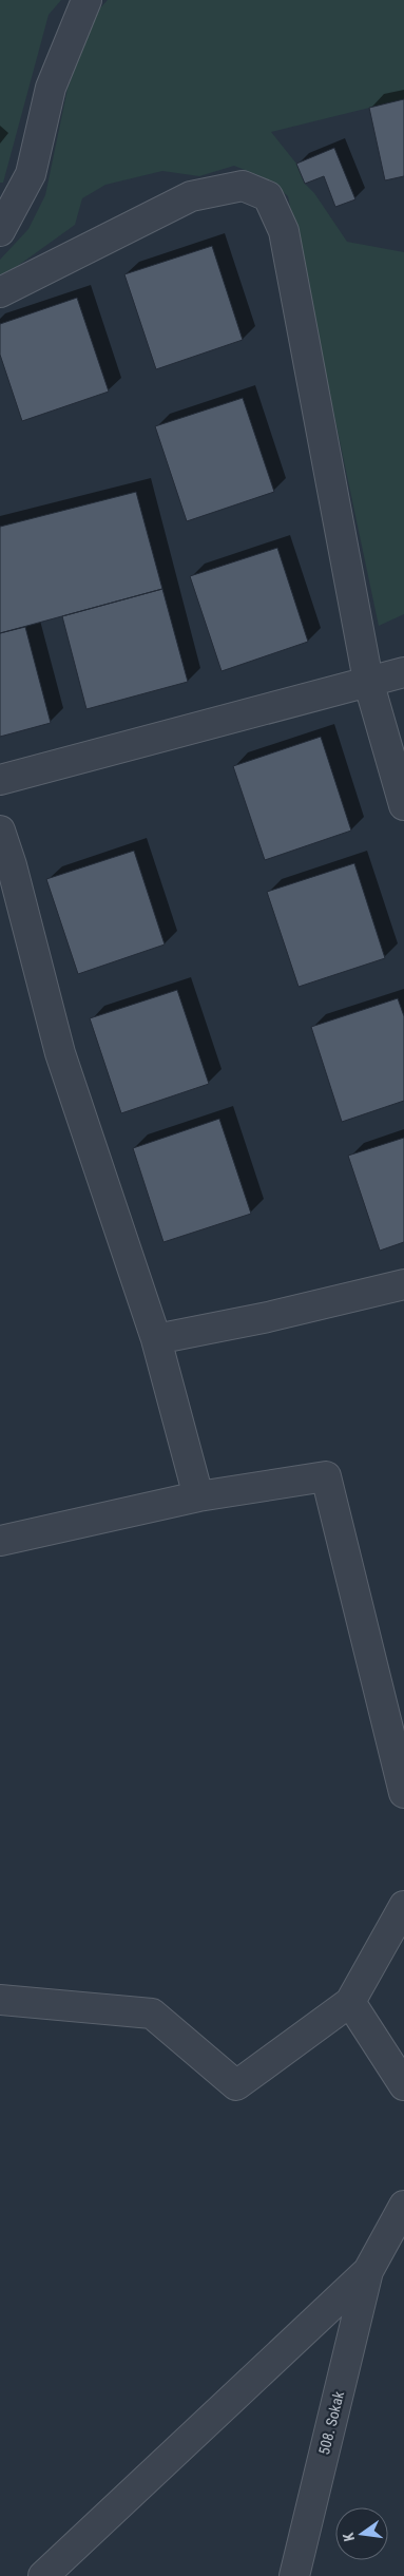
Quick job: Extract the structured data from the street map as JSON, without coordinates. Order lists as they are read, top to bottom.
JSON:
{
  "streets": {
    "street": ["508. Sokak"]
  },
  "north": "left"
}
